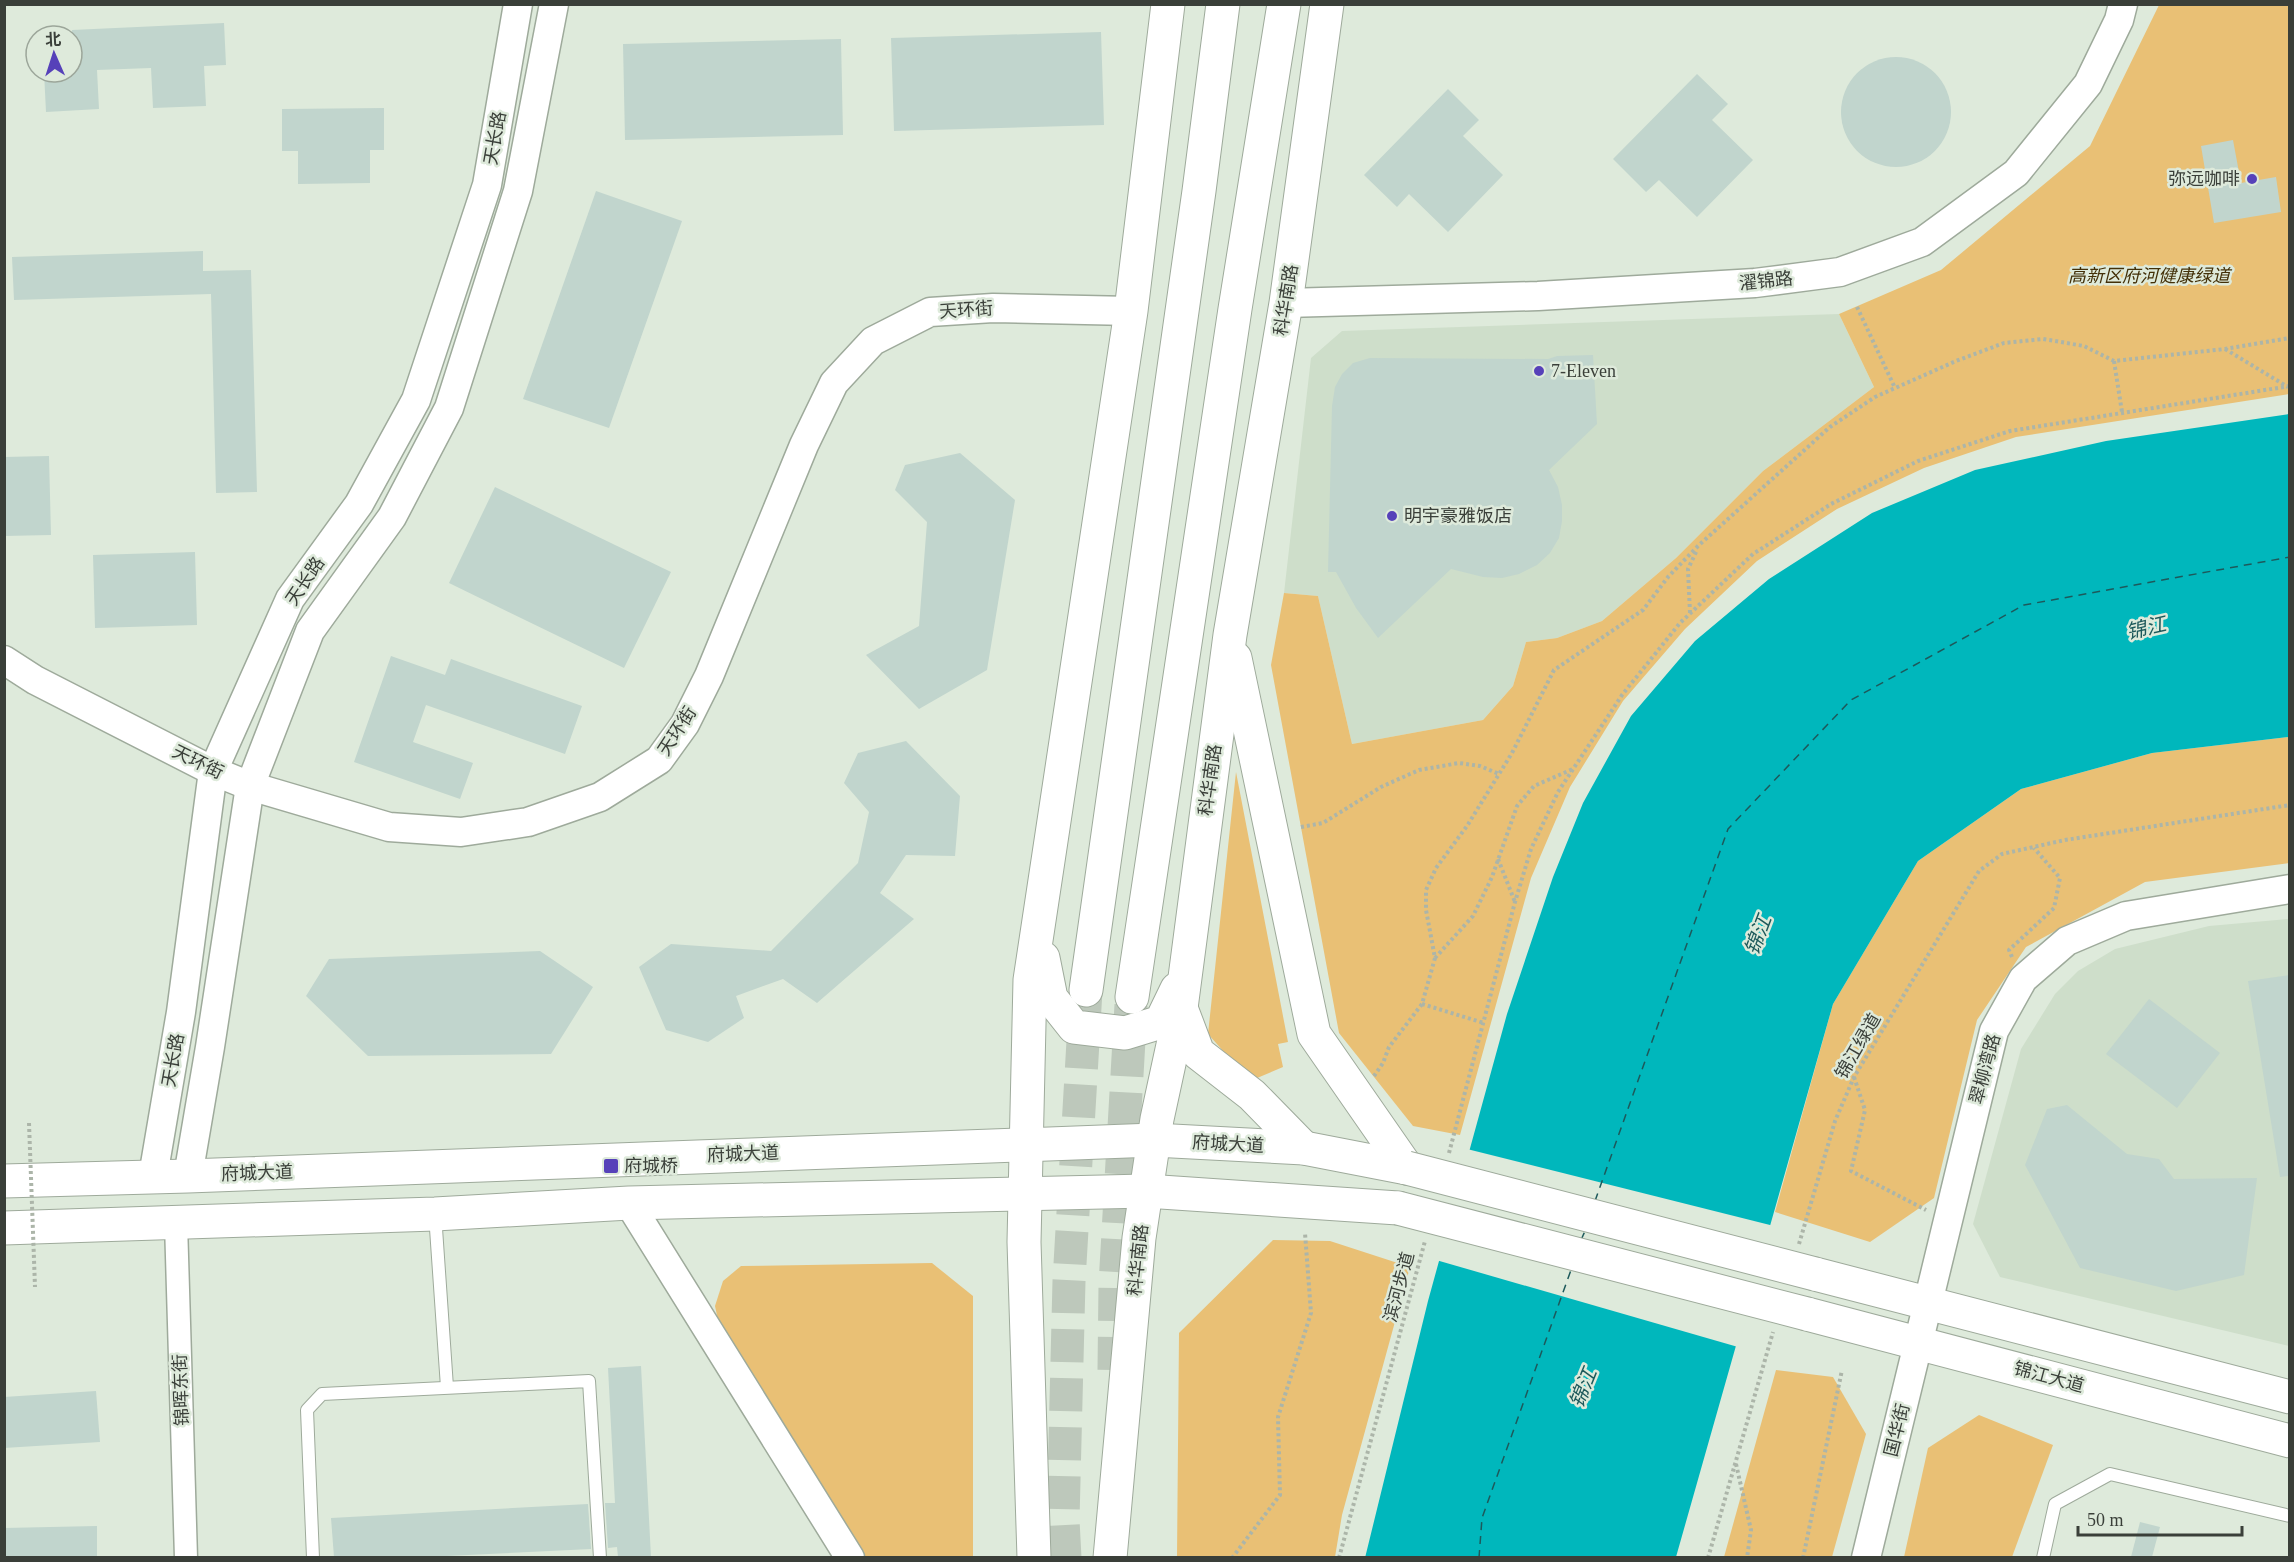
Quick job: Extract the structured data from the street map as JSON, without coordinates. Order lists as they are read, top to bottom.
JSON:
{
  "streets": {
    "main road": ["科华南路", "府城大道", "锦江大道"],
    "street": [
      "天长路",
      "濯锦路",
      "天环街",
      "翠柳湾路",
      "锦晖东街",
      "国华街"
    ],
    "path": ["锦江绿道", "滨河步道"]
  },
  "crossings": [
    ["天长路", "天环街"],
    ["天长路", "府城大道"],
    ["濯锦路", "科华南路"],
    ["科华南路", "府城大道"],
    ["科华南路", "锦江大道"],
    ["翠柳湾路", "府城大道"],
    ["翠柳湾路", "国华街"],
    ["府城大道", "国华街"],
    ["锦江大道", "国华街"]
  ],
  "water": ["锦江"],
  "parks": ["高新区府河健康绿道"],
  "places": {
    "other": ["弥远咖啡", "7-Eleven", "明宇豪雅饭店"],
    "transit": ["府城桥"]
  },
  "scale_bar": "50 m",
  "north": "top"
}
